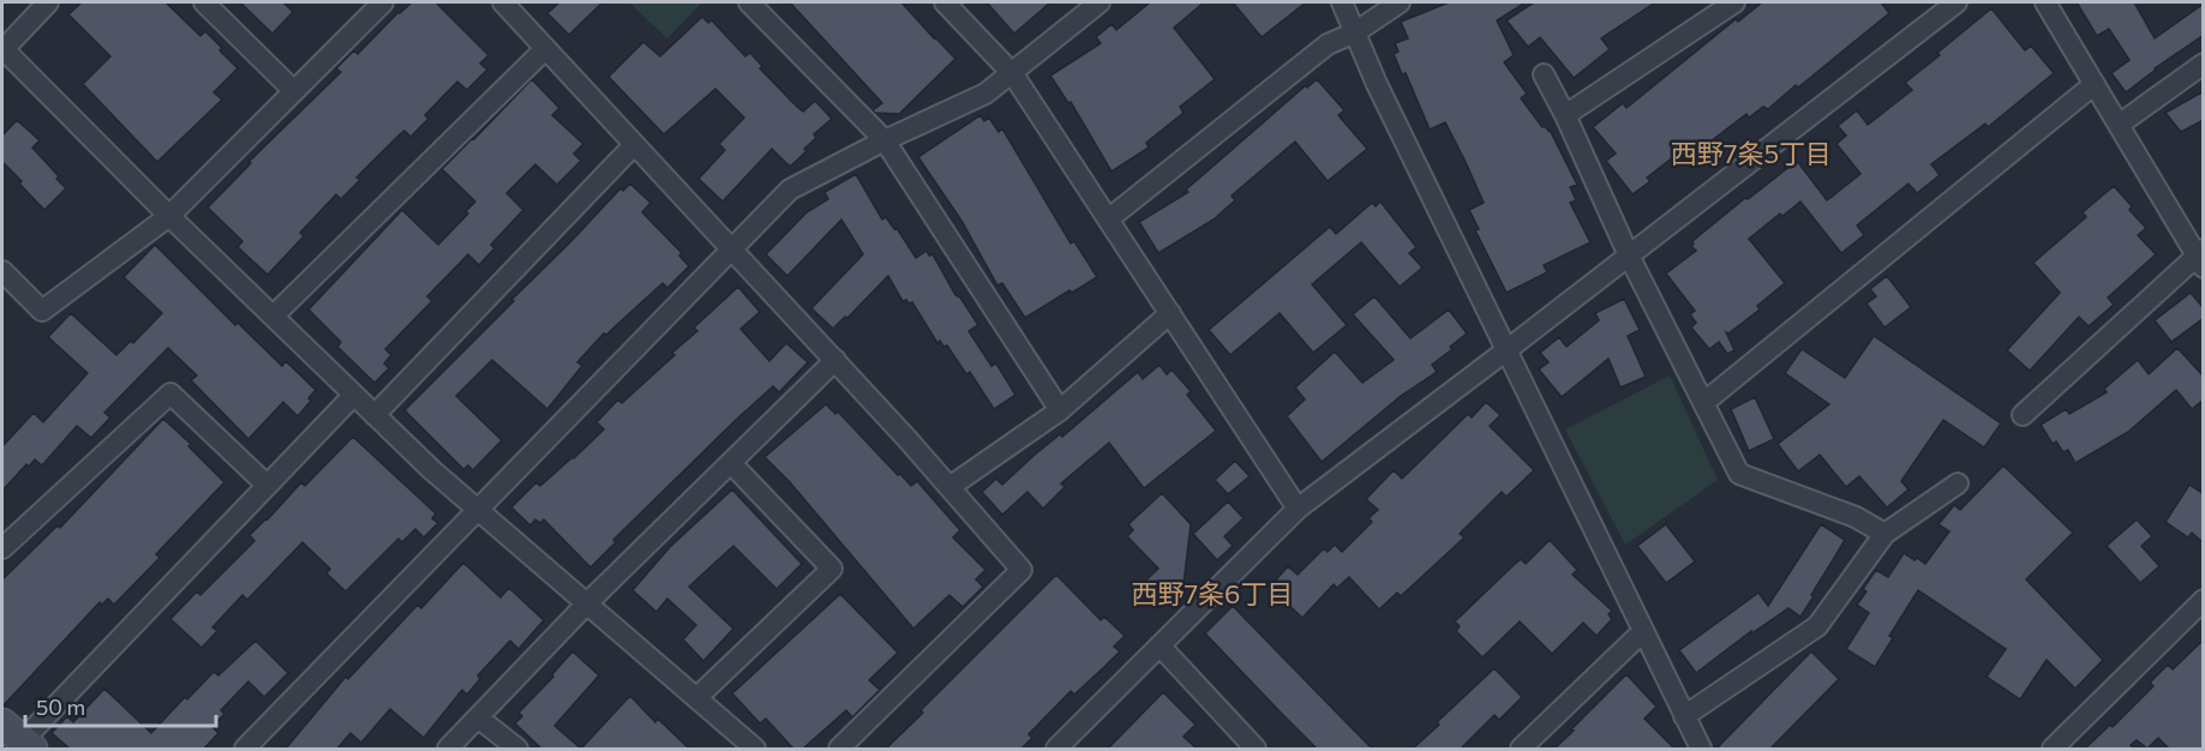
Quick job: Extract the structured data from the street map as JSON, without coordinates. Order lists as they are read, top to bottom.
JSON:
{
  "districts": ["西野7条5丁目", "西野7条6丁目"],
  "scale_bar": "50 m"
}
